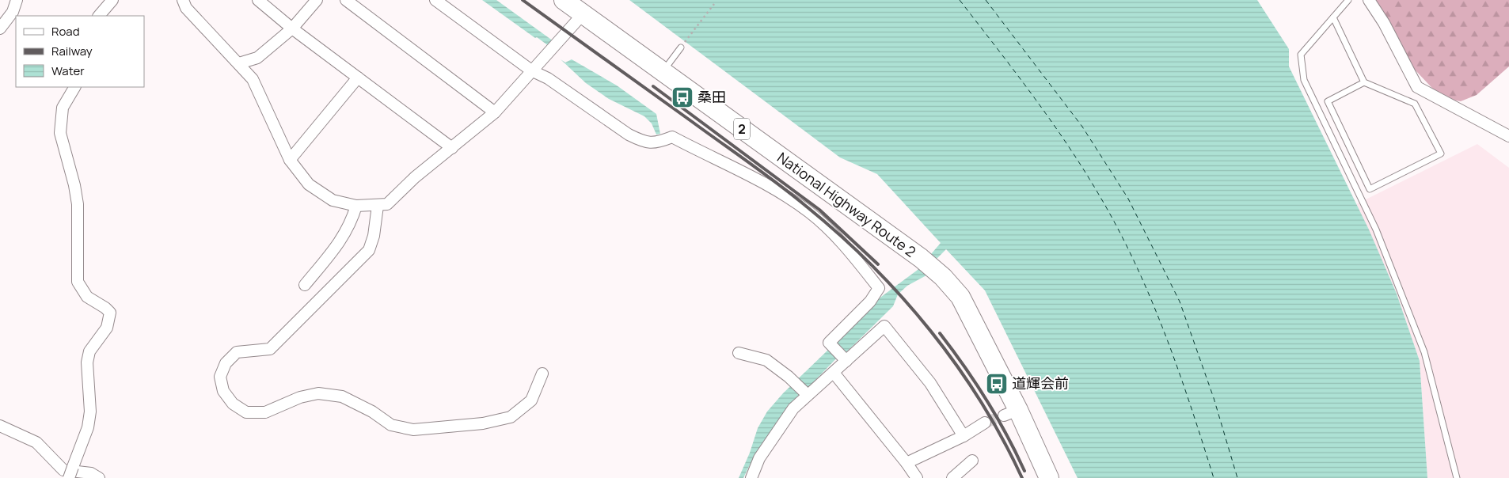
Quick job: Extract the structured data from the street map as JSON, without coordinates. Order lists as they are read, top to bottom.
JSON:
{
  "streets": {
    "highway": ["2", "National Highway Route 2"]
  },
  "places": {
    "bus stop": ["桑田", "道輝会前"]
  },
  "legend": ["Road", "Railway", "Water"]
}
